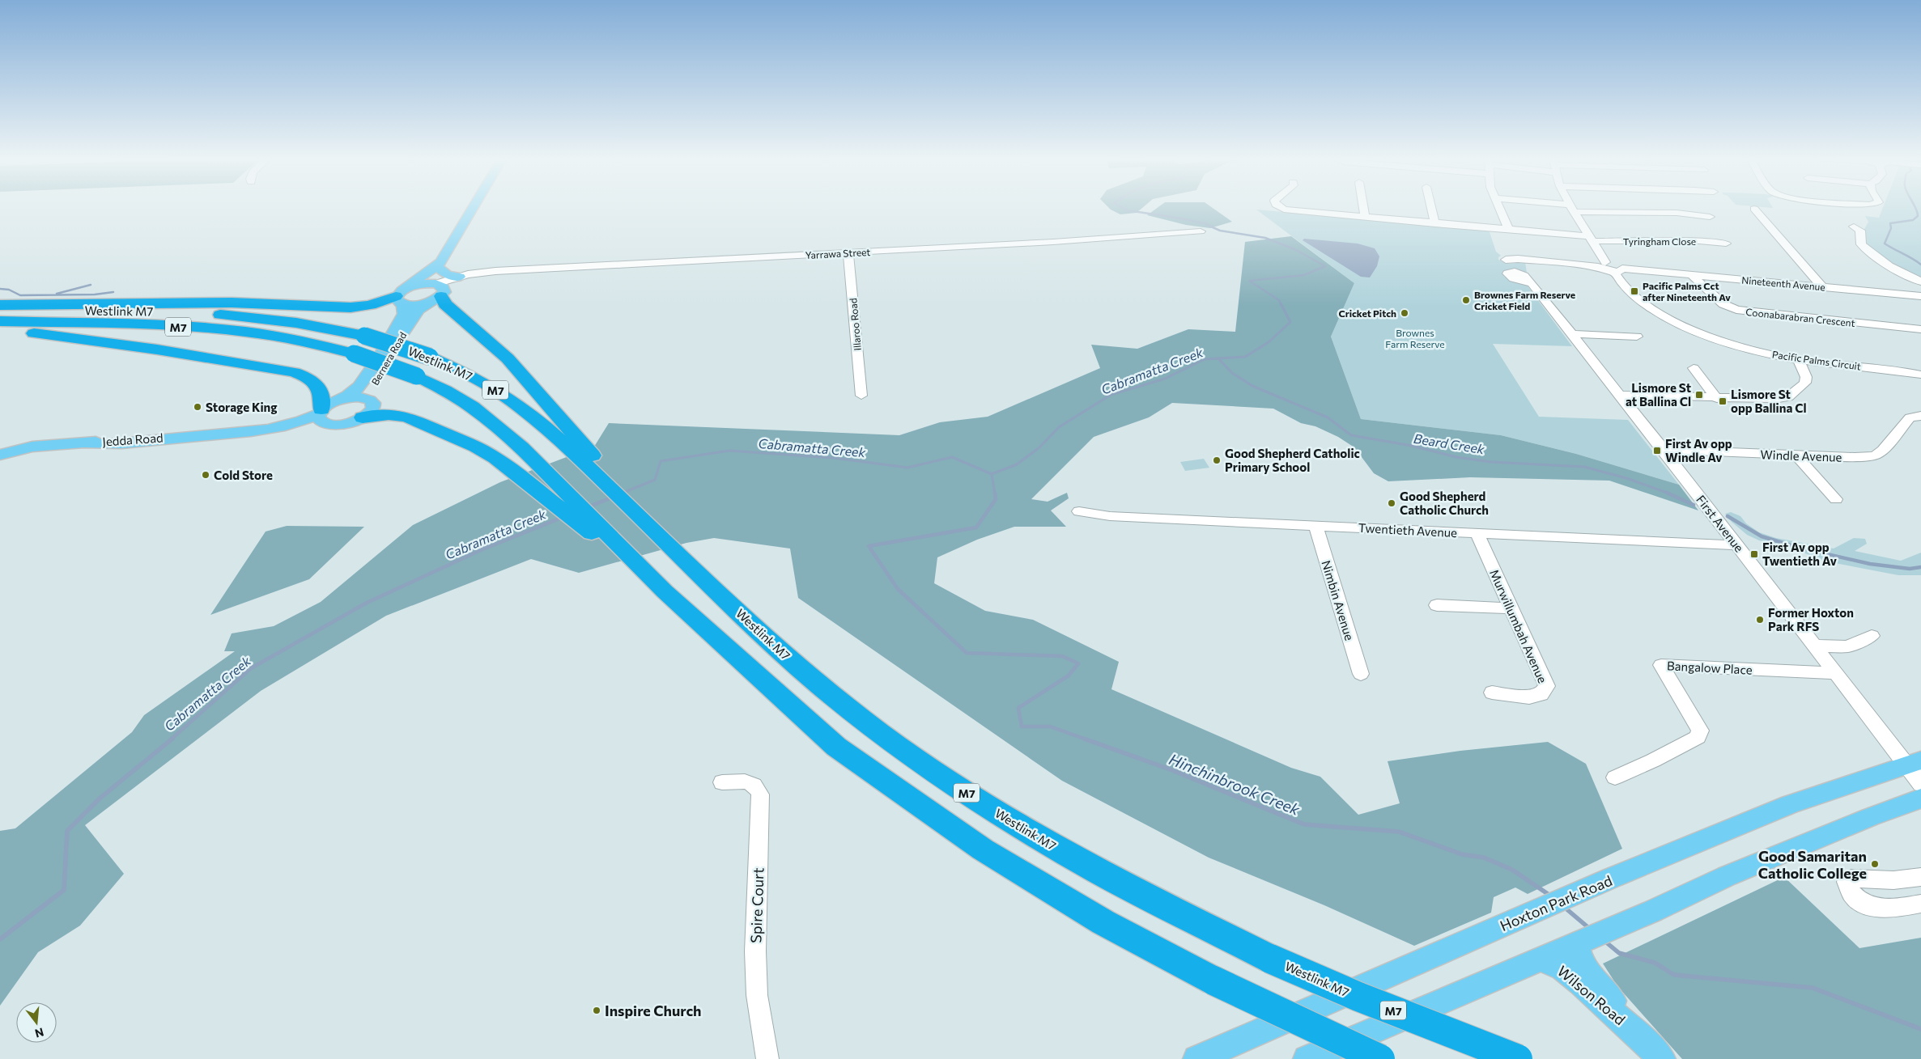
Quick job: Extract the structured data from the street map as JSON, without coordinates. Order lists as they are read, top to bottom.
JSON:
{
  "streets": {
    "highway": ["Westlink M7", "M7"],
    "main road": [
      "Bernera Road",
      "Jedda Road",
      "Hoxton Park Road",
      "Wilson Road"
    ],
    "street": [
      "Tyringham Close",
      "Yarrawa Street",
      "Nineteenth Avenue",
      "Coonabarabran Crescent",
      "Illaroo Road",
      "Pacific Palms Circuit",
      "Windle Avenue",
      "First Avenue",
      "Twentieth Avenue",
      "Nimbin Avenue",
      "Murwillumbah Avenue",
      "Bangalow Place",
      "Spire Court"
    ]
  },
  "crossings": [
    ["Yarrawa Street", "Illaroo Road"],
    ["Yarrawa Street", "Bernera Road"],
    ["Nineteenth Avenue", "Coonabarabran Crescent"],
    ["Nineteenth Avenue", "Pacific Palms Circuit"],
    ["Windle Avenue", "First Avenue"],
    ["First Avenue", "Twentieth Avenue"],
    ["First Avenue", "Bangalow Place"],
    ["First Avenue", "Hoxton Park Road"],
    ["Twentieth Avenue", "Nimbin Avenue"],
    ["Twentieth Avenue", "Murwillumbah Avenue"]
  ],
  "water": ["Cabramatta Creek", "Beard Creek", "Hinchinbrook Creek"],
  "parks": ["Brownes Farm Reserve"],
  "places": {
    "transit": [
      "Pacific Palms Cct after Nineteenth Av",
      "Lismore St at Ballina Cl",
      "Lismore St opp Ballina Cl",
      "First Av opp Windle Av",
      "First Av opp Twentieth Av"
    ],
    "other": [
      "Brownes Farm Reserve Cricket Field",
      "Cricket Pitch",
      "Storage King",
      "Good Shepherd Catholic Primary School",
      "Cold Store",
      "Good Shepherd Catholic Church",
      "Former Hoxton Park RFS",
      "Good Samaritan Catholic College",
      "Inspire Church"
    ]
  },
  "north": "bottom"
}
